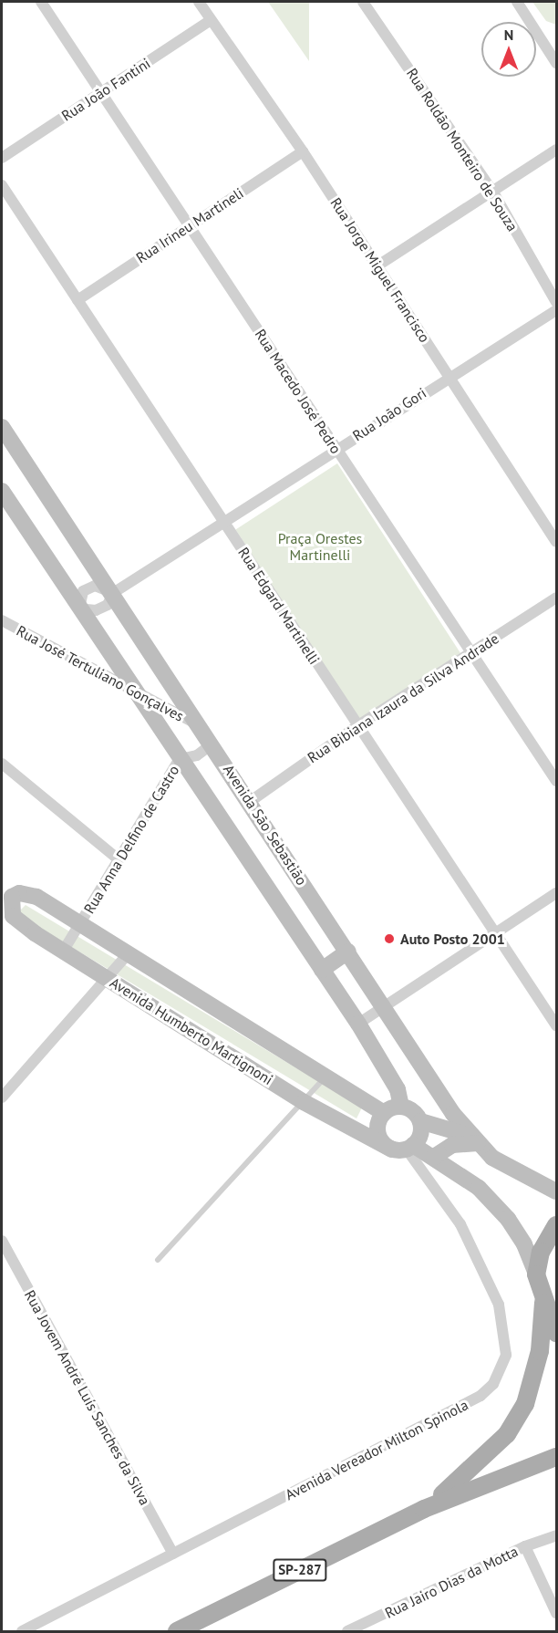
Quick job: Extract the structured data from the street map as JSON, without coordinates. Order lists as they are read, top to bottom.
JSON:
{
  "streets": {
    "main road": ["Avenida São Sebastião", "Avenida Humberto Martignoni", "SP-287"],
    "street": [
      "Rua João Fantini",
      "Rua Roldão Monteiro de Souza",
      "Rua Irineu Martineli",
      "Rua Jorge Miguel Francisco",
      "Rua Macedo José Pedro",
      "Rua João Gori",
      "Rua Edgard Martinelli",
      "Rua José Tertuliano Gonçalves",
      "Rua Bibiana Izaura da Silva Andrade",
      "Rua Anna Delfino de Castro",
      "Rua Jovem André Luís Sanches da Silva",
      "Avenida Vereador Milton Spinola",
      "Rua Jairo Dias da Motta"
    ]
  },
  "crossings": [
    ["Rua João Fantini", "Rua Jorge Miguel Francisco"],
    ["Rua João Fantini", "Rua Macedo José Pedro"],
    ["Rua Irineu Martineli", "Rua Jorge Miguel Francisco"],
    ["Rua Irineu Martineli", "Rua Macedo José Pedro"],
    ["Rua Irineu Martineli", "Rua Edgard Martinelli"],
    ["Rua Jorge Miguel Francisco", "Rua João Gori"],
    ["Rua Macedo José Pedro", "Rua João Gori"],
    ["Rua Macedo José Pedro", "Rua Bibiana Izaura da Silva Andrade"],
    ["Rua João Gori", "Rua Edgard Martinelli"],
    ["Rua João Gori", "Avenida São Sebastião"],
    ["Rua Edgard Martinelli", "Rua Bibiana Izaura da Silva Andrade"],
    ["Rua José Tertuliano Gonçalves", "Avenida São Sebastião"],
    ["Rua Bibiana Izaura da Silva Andrade", "Avenida São Sebastião"],
    ["Avenida São Sebastião", "Rua Anna Delfino de Castro"],
    ["Rua Anna Delfino de Castro", "Avenida Humberto Martignoni"],
    ["Avenida Humberto Martignoni", "Avenida Vereador Milton Spinola"],
    ["Rua Jovem André Luís Sanches da Silva", "Avenida Vereador Milton Spinola"]
  ],
  "parks": ["Praça Orestes Martinelli"],
  "places": ["Auto Posto 2001"],
  "north": "top"
}
